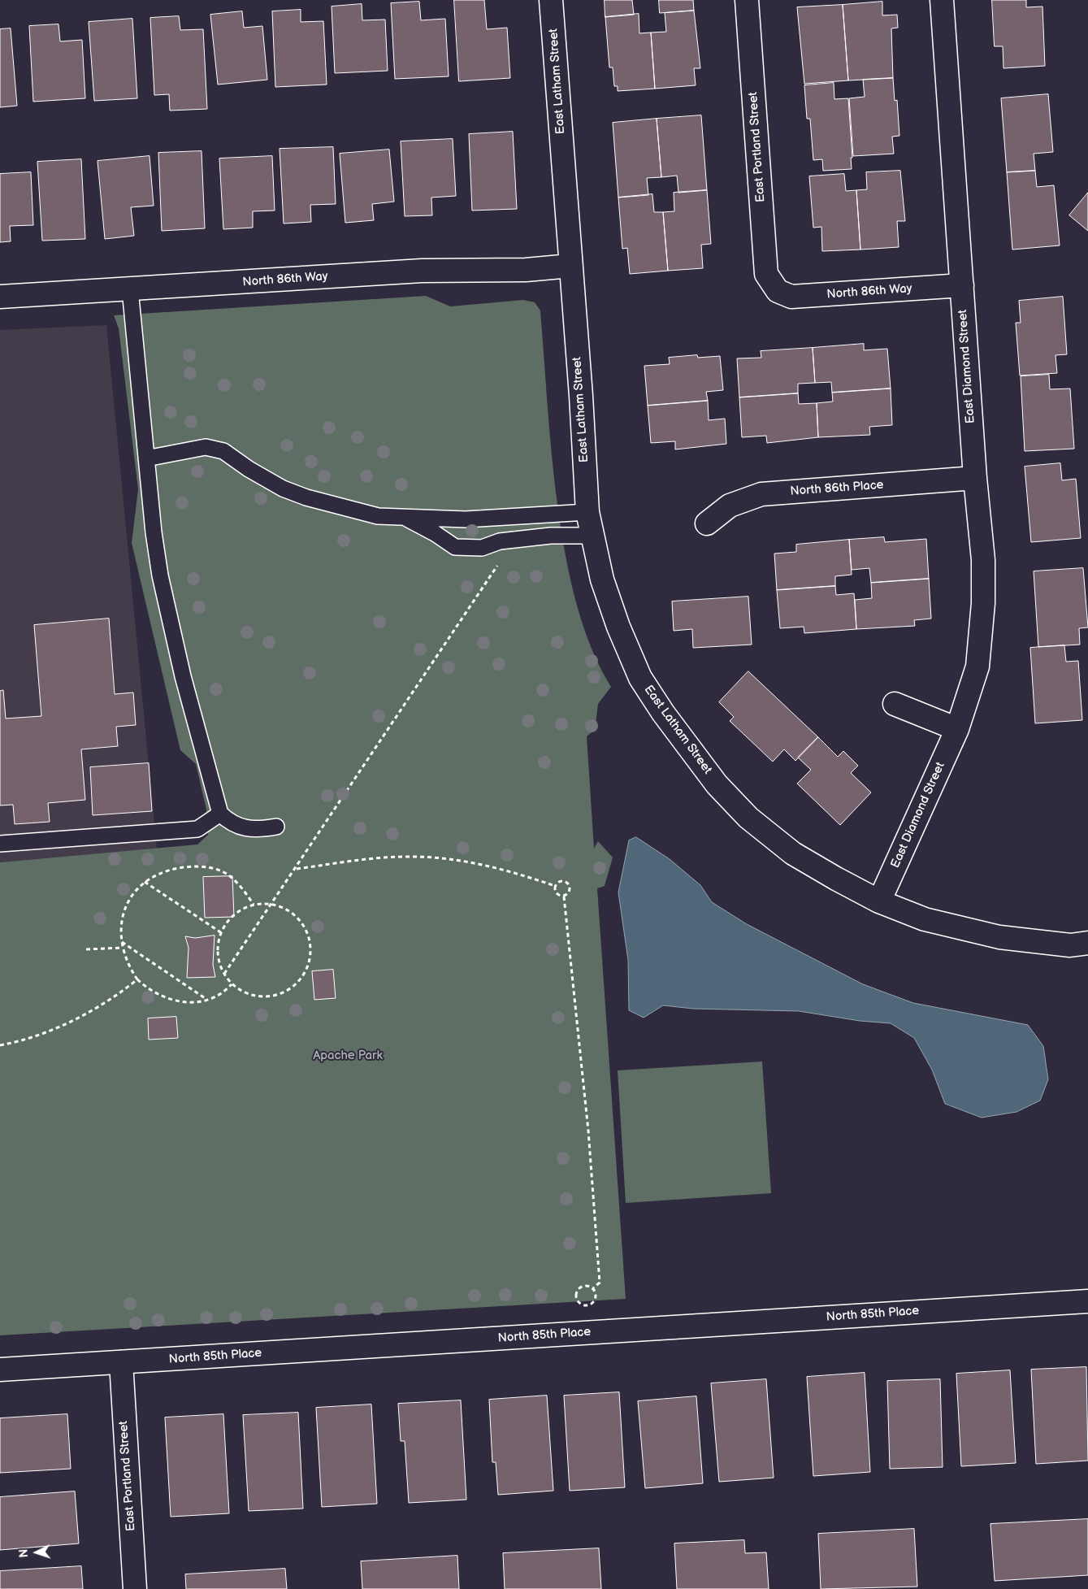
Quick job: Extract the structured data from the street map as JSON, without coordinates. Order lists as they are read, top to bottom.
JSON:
{
  "streets": {
    "street": [
      "East Latham Street",
      "East Portland Street",
      "North 86th Way",
      "East Diamond Street",
      "North 86th Place",
      "North 85th Place"
    ]
  },
  "crossings": [
    ["East Latham Street", "North 86th Way"],
    ["East Latham Street", "East Diamond Street"],
    ["East Portland Street", "North 86th Way"],
    ["East Portland Street", "North 85th Place"],
    ["North 86th Way", "East Diamond Street"],
    ["East Diamond Street", "North 86th Place"]
  ],
  "parks": ["Apache Park"],
  "north": "left"
}
